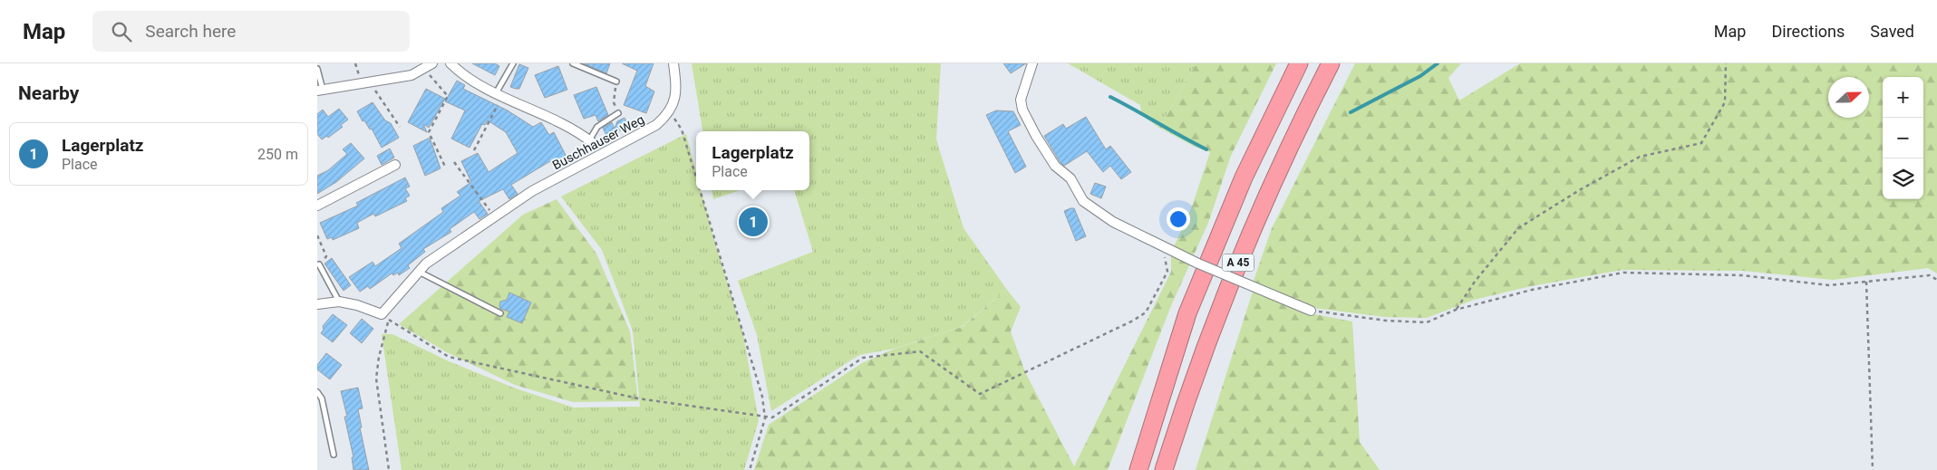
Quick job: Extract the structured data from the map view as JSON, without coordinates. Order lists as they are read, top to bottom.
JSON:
{
  "streets": {
    "highway": ["A 45"],
    "street": ["Buschhauser Weg"]
  },
  "north": "right",
  "page": {
    "header": "Map",
    "search": "Search here",
    "nav": ["Map", "Directions", "Saved"],
    "heading": "Nearby",
    "map_buttons": ["+", "−"],
    "list": [
      {
        "mark": "1",
        "name": "Lagerplatz",
        "note": "Place",
        "value": "250 m"
      }
    ],
    "popup": ["Lagerplatz", "Place"],
    "pins": "1"
  }
}
